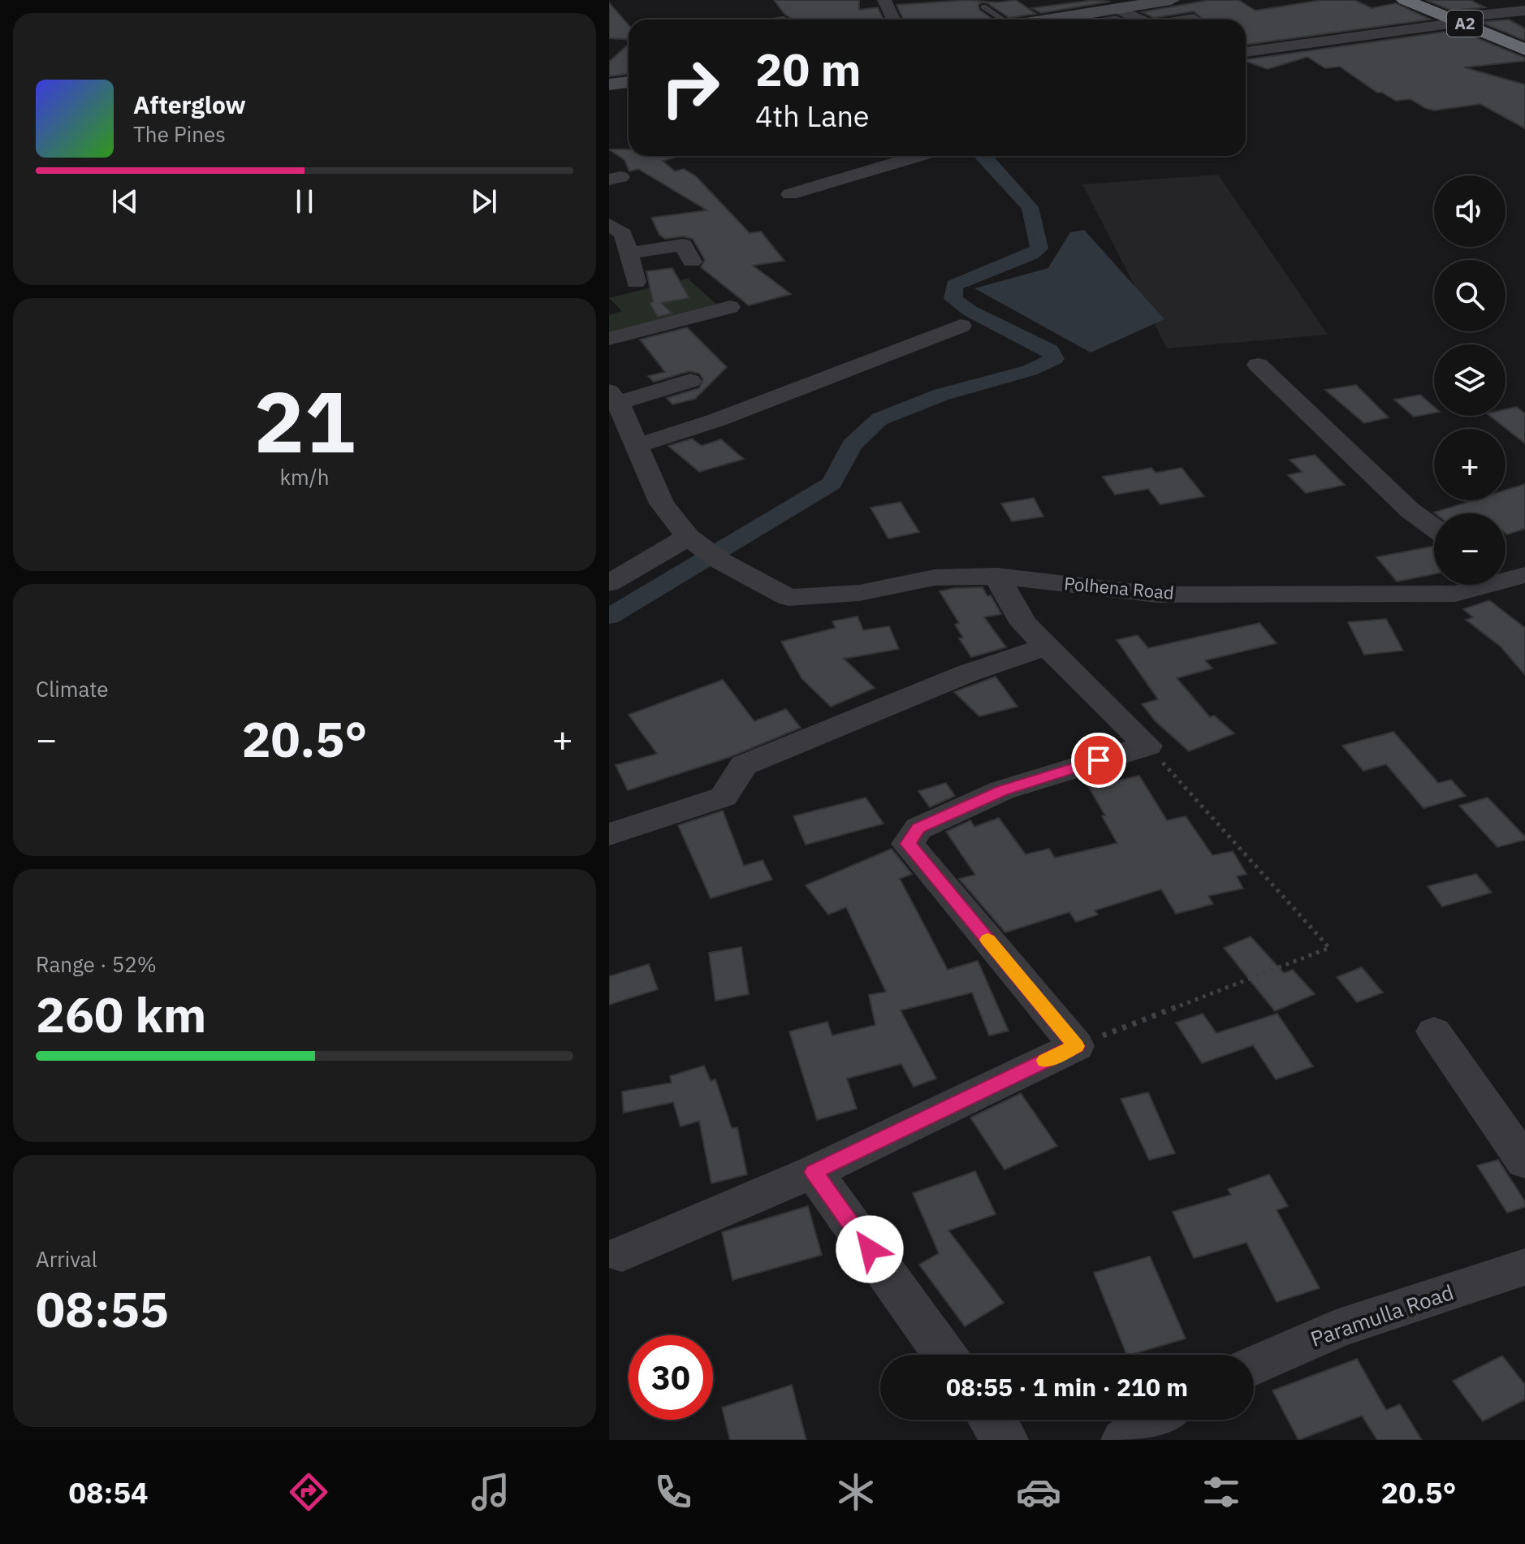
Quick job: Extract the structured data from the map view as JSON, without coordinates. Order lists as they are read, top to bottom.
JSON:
{
  "streets": {
    "highway": ["A2"],
    "street": ["Polhena Road", "Paramulla Road"]
  },
  "page": {
    "turn": ["20 m", "4th Lane"],
    "song": ["Afterglow", "The Pines"],
    "map_buttons": ["+", "−"],
    "tile": [
      ["21", "km/h"],
      "Climate",
      ["Range · 52%", "260 km"],
      ["Arrival", "08:55"]
    ],
    "heat": ["−", "20.5°", "+"],
    "limit": "30",
    "trip": "08:55 · 1 min · 210 m",
    "tabs": ["08:54", "20.5°"]
  }
}
